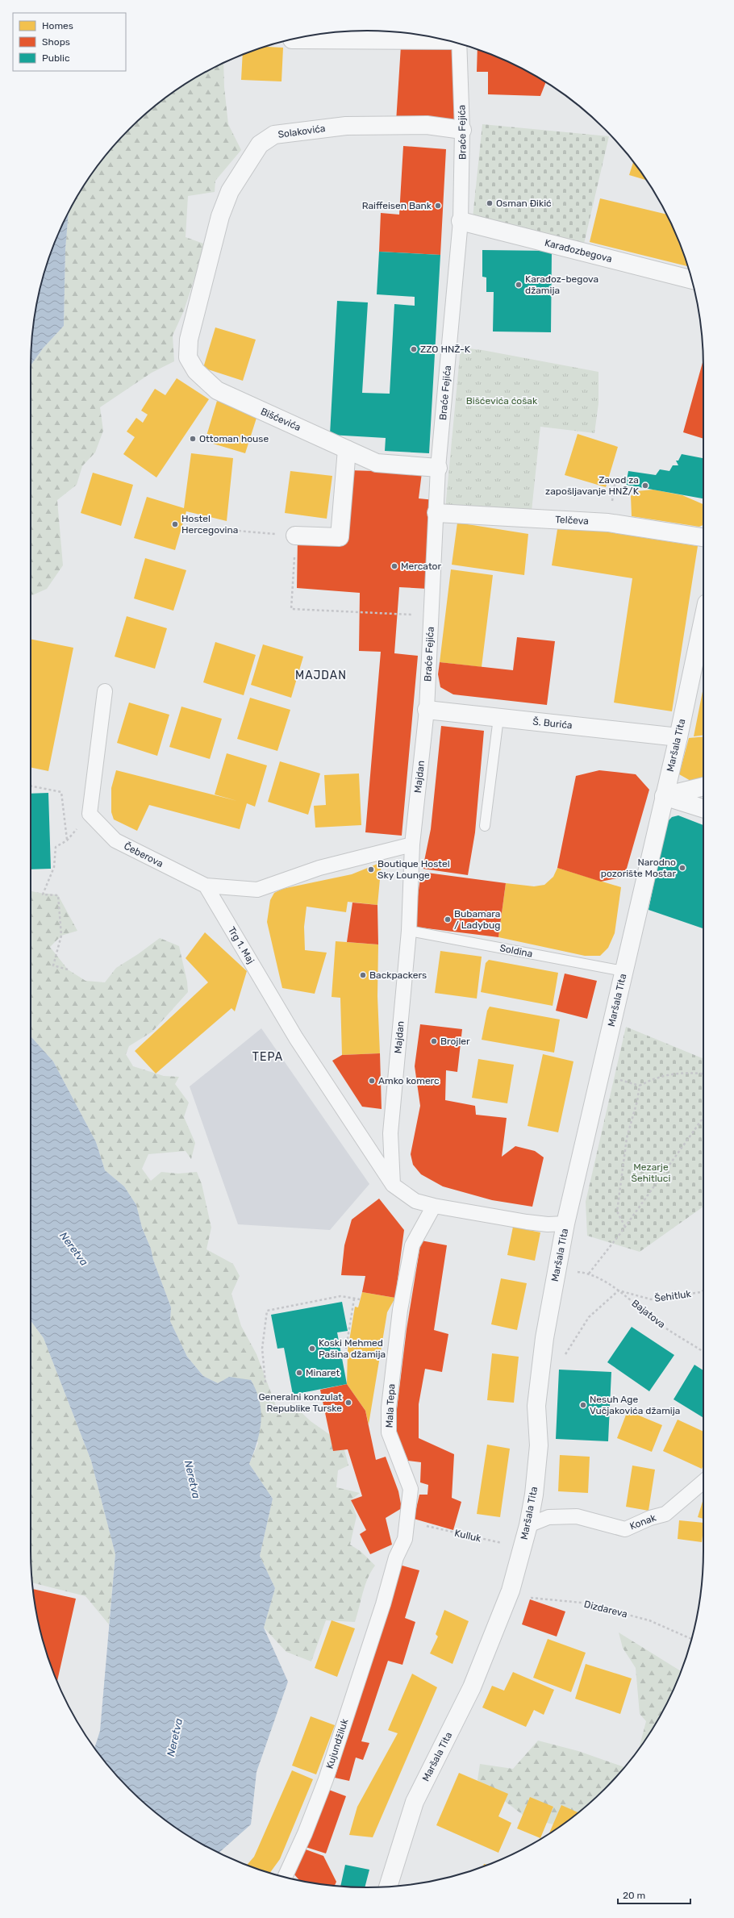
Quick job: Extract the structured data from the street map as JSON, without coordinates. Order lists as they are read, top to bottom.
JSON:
{
  "streets": {
    "street": [
      "Solakovića",
      "Braće Fejića",
      "Karađozbegova",
      "Bišćevića",
      "Telčeva",
      "Š. Burića",
      "Maršala Tita",
      "Majdan",
      "Čeberova",
      "Trg 1. Maj",
      "Mala Tepa",
      "Konak",
      "Kujundžiluk"
    ],
    "lane": ["Soldina"],
    "path": [
      "Šehitluk",
      "Bajatova",
      "Kulluk",
      "Dizdareva"
    ]
  },
  "crossings": [
    ["Solakovića", "Braće Fejića"],
    ["Solakovića", "Bišćevića"],
    ["Braće Fejića", "Karađozbegova"],
    ["Braće Fejića", "Bišćevića"],
    ["Braće Fejića", "Telčeva"],
    ["Braće Fejića", "Š. Burića"],
    ["Braće Fejića", "Majdan"],
    ["Š. Burića", "Maršala Tita"],
    ["Š. Burića", "Majdan"],
    ["Maršala Tita", "Soldina"],
    ["Maršala Tita", "Konak"],
    ["Maršala Tita", "Dizdareva"],
    ["Majdan", "Trg 1. Maj"],
    ["Majdan", "Soldina"],
    ["Čeberova", "Trg 1. Maj"],
    ["Šehitluk", "Bajatova"],
    ["Mala Tepa", "Kujundžiluk"]
  ],
  "districts": ["MAJDAN", "TEPA"],
  "water": ["Neretva"],
  "parks": ["Bišćevića ćošak", "Mezarje Šehitluci"],
  "places": [
    "Osman Đikić",
    "Raiffeisen Bank",
    "Karađoz-begova džamija",
    "ZZO HNŽ-K",
    "Ottoman house",
    "Zavod za zapošljavanje HNŽ/K",
    "Hostel Hercegovina",
    "Mercator",
    "Narodno pozorište Mostar",
    "Boutique Hostel Sky Lounge",
    "Bubamara / Ladybug",
    "Backpackers",
    "Brojler",
    "Amko komerc",
    "Koski Mehmed Pašina džamija",
    "Minaret",
    "Generalni konzulat Republike Turske",
    "Nesuh Age Vučjakovića džamija"
  ],
  "legend": ["Homes", "Shops", "Public"],
  "scale_bar": "20 m"
}
